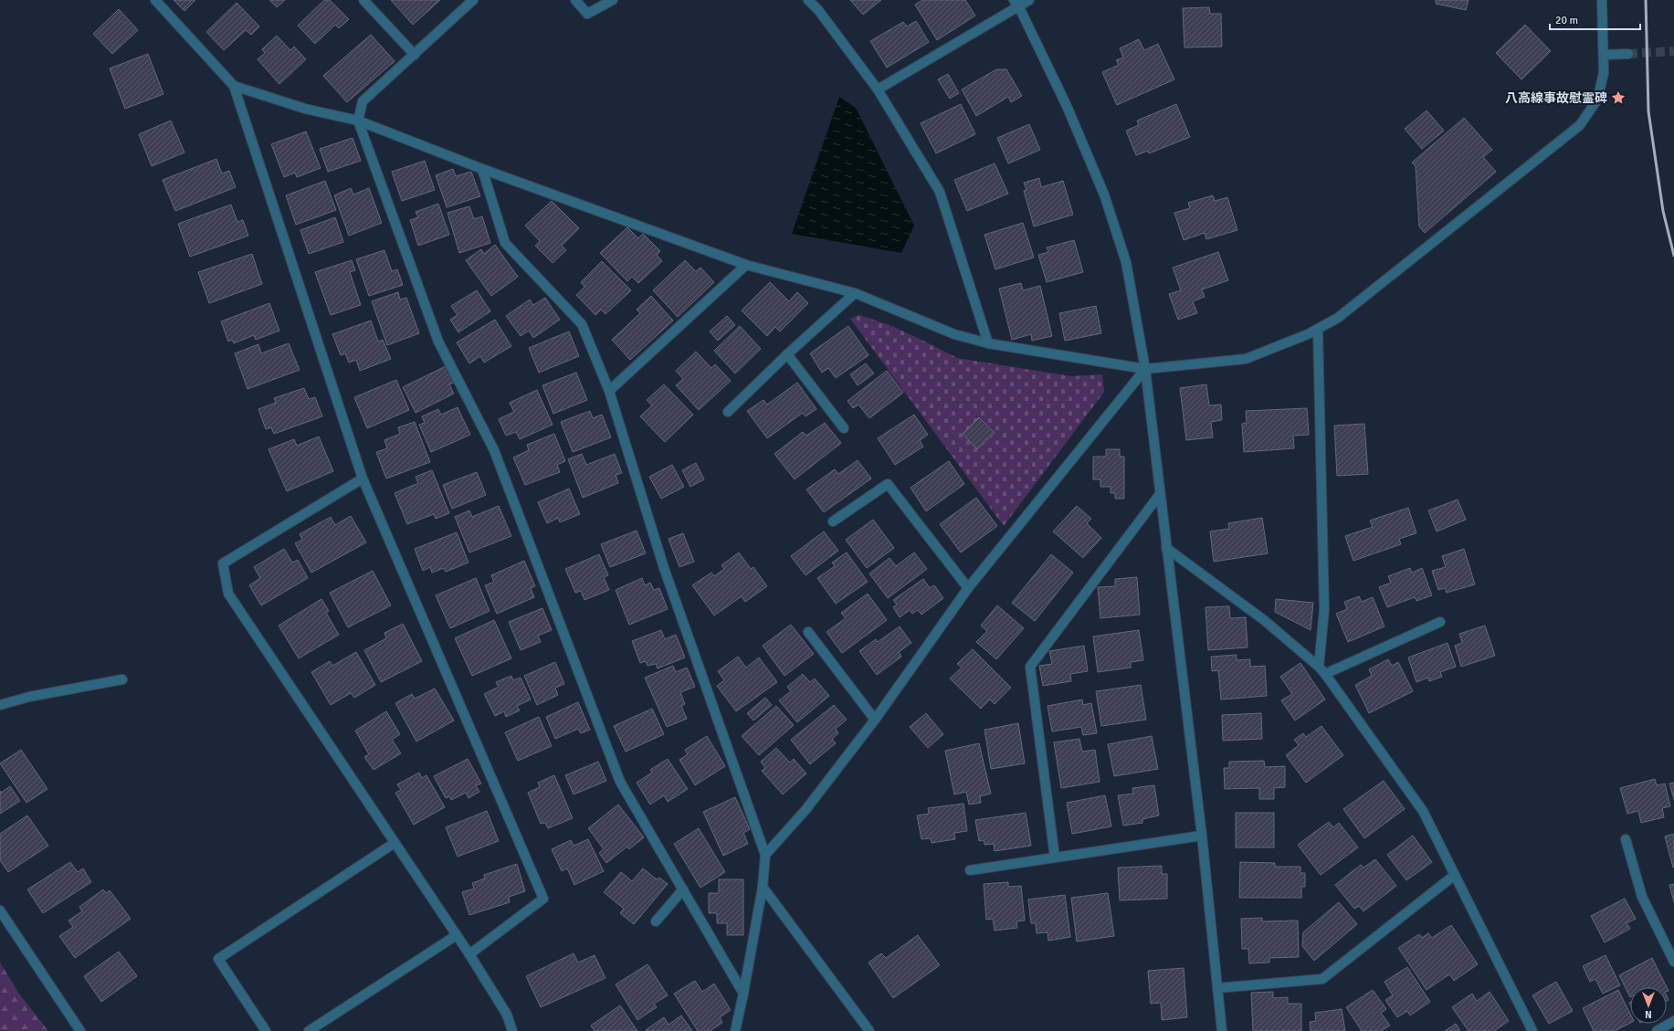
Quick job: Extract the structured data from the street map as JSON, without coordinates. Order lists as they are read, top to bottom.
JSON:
{
  "places": {
    "place": ["八高線事故慰霊碑"]
  },
  "scale_bar": "20 m",
  "north": "bottom"
}
